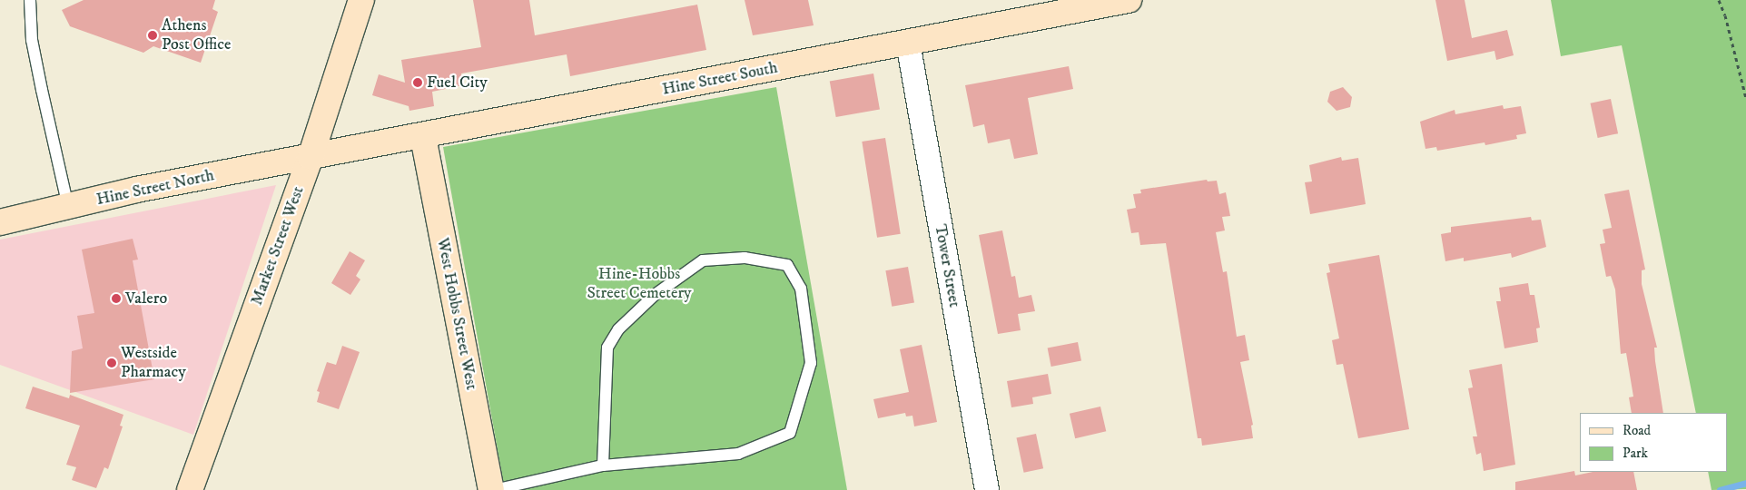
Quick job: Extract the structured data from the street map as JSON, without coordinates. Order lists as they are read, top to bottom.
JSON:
{
  "streets": {
    "street": [
      "Hine Street South",
      "Hine Street North",
      "Market Street West",
      "Tower Street",
      "West Hobbs Street West"
    ]
  },
  "crossings": [
    ["Hine Street South", "Hine Street North"],
    ["Hine Street South", "Market Street West"],
    ["Hine Street South", "Tower Street"],
    ["Hine Street South", "West Hobbs Street West"],
    ["Hine Street North", "Market Street West"]
  ],
  "parks": ["Hine-Hobbs Street Cemetery"],
  "places": [
    "Athens Post Office",
    "Fuel City",
    "Valero",
    "Westside Pharmacy"
  ],
  "legend": ["Road", "Park"]
}
